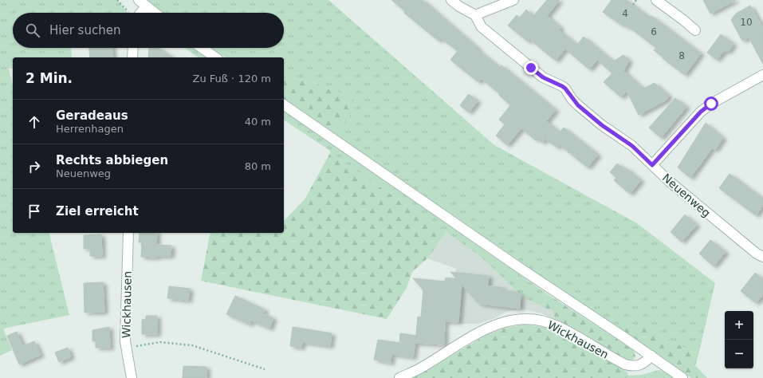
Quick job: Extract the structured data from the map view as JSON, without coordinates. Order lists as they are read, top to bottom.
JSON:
{
  "streets": {
    "street": ["Neuenweg", "Wickhausen"]
  },
  "house_numbers": [
    "4",
    "10",
    "6",
    "8"
  ],
  "page": {
    "search": "Hier suchen",
    "heading": ["2 Min.", "Zu Fuß · 120 m"],
    "list": [
      ["Geradeaus", "Herrenhagen", "40 m"],
      ["Rechts abbiegen", "Neuenweg", "80 m"],
      "Ziel erreicht"
    ],
    "map_buttons": ["+", "−"]
  }
}
